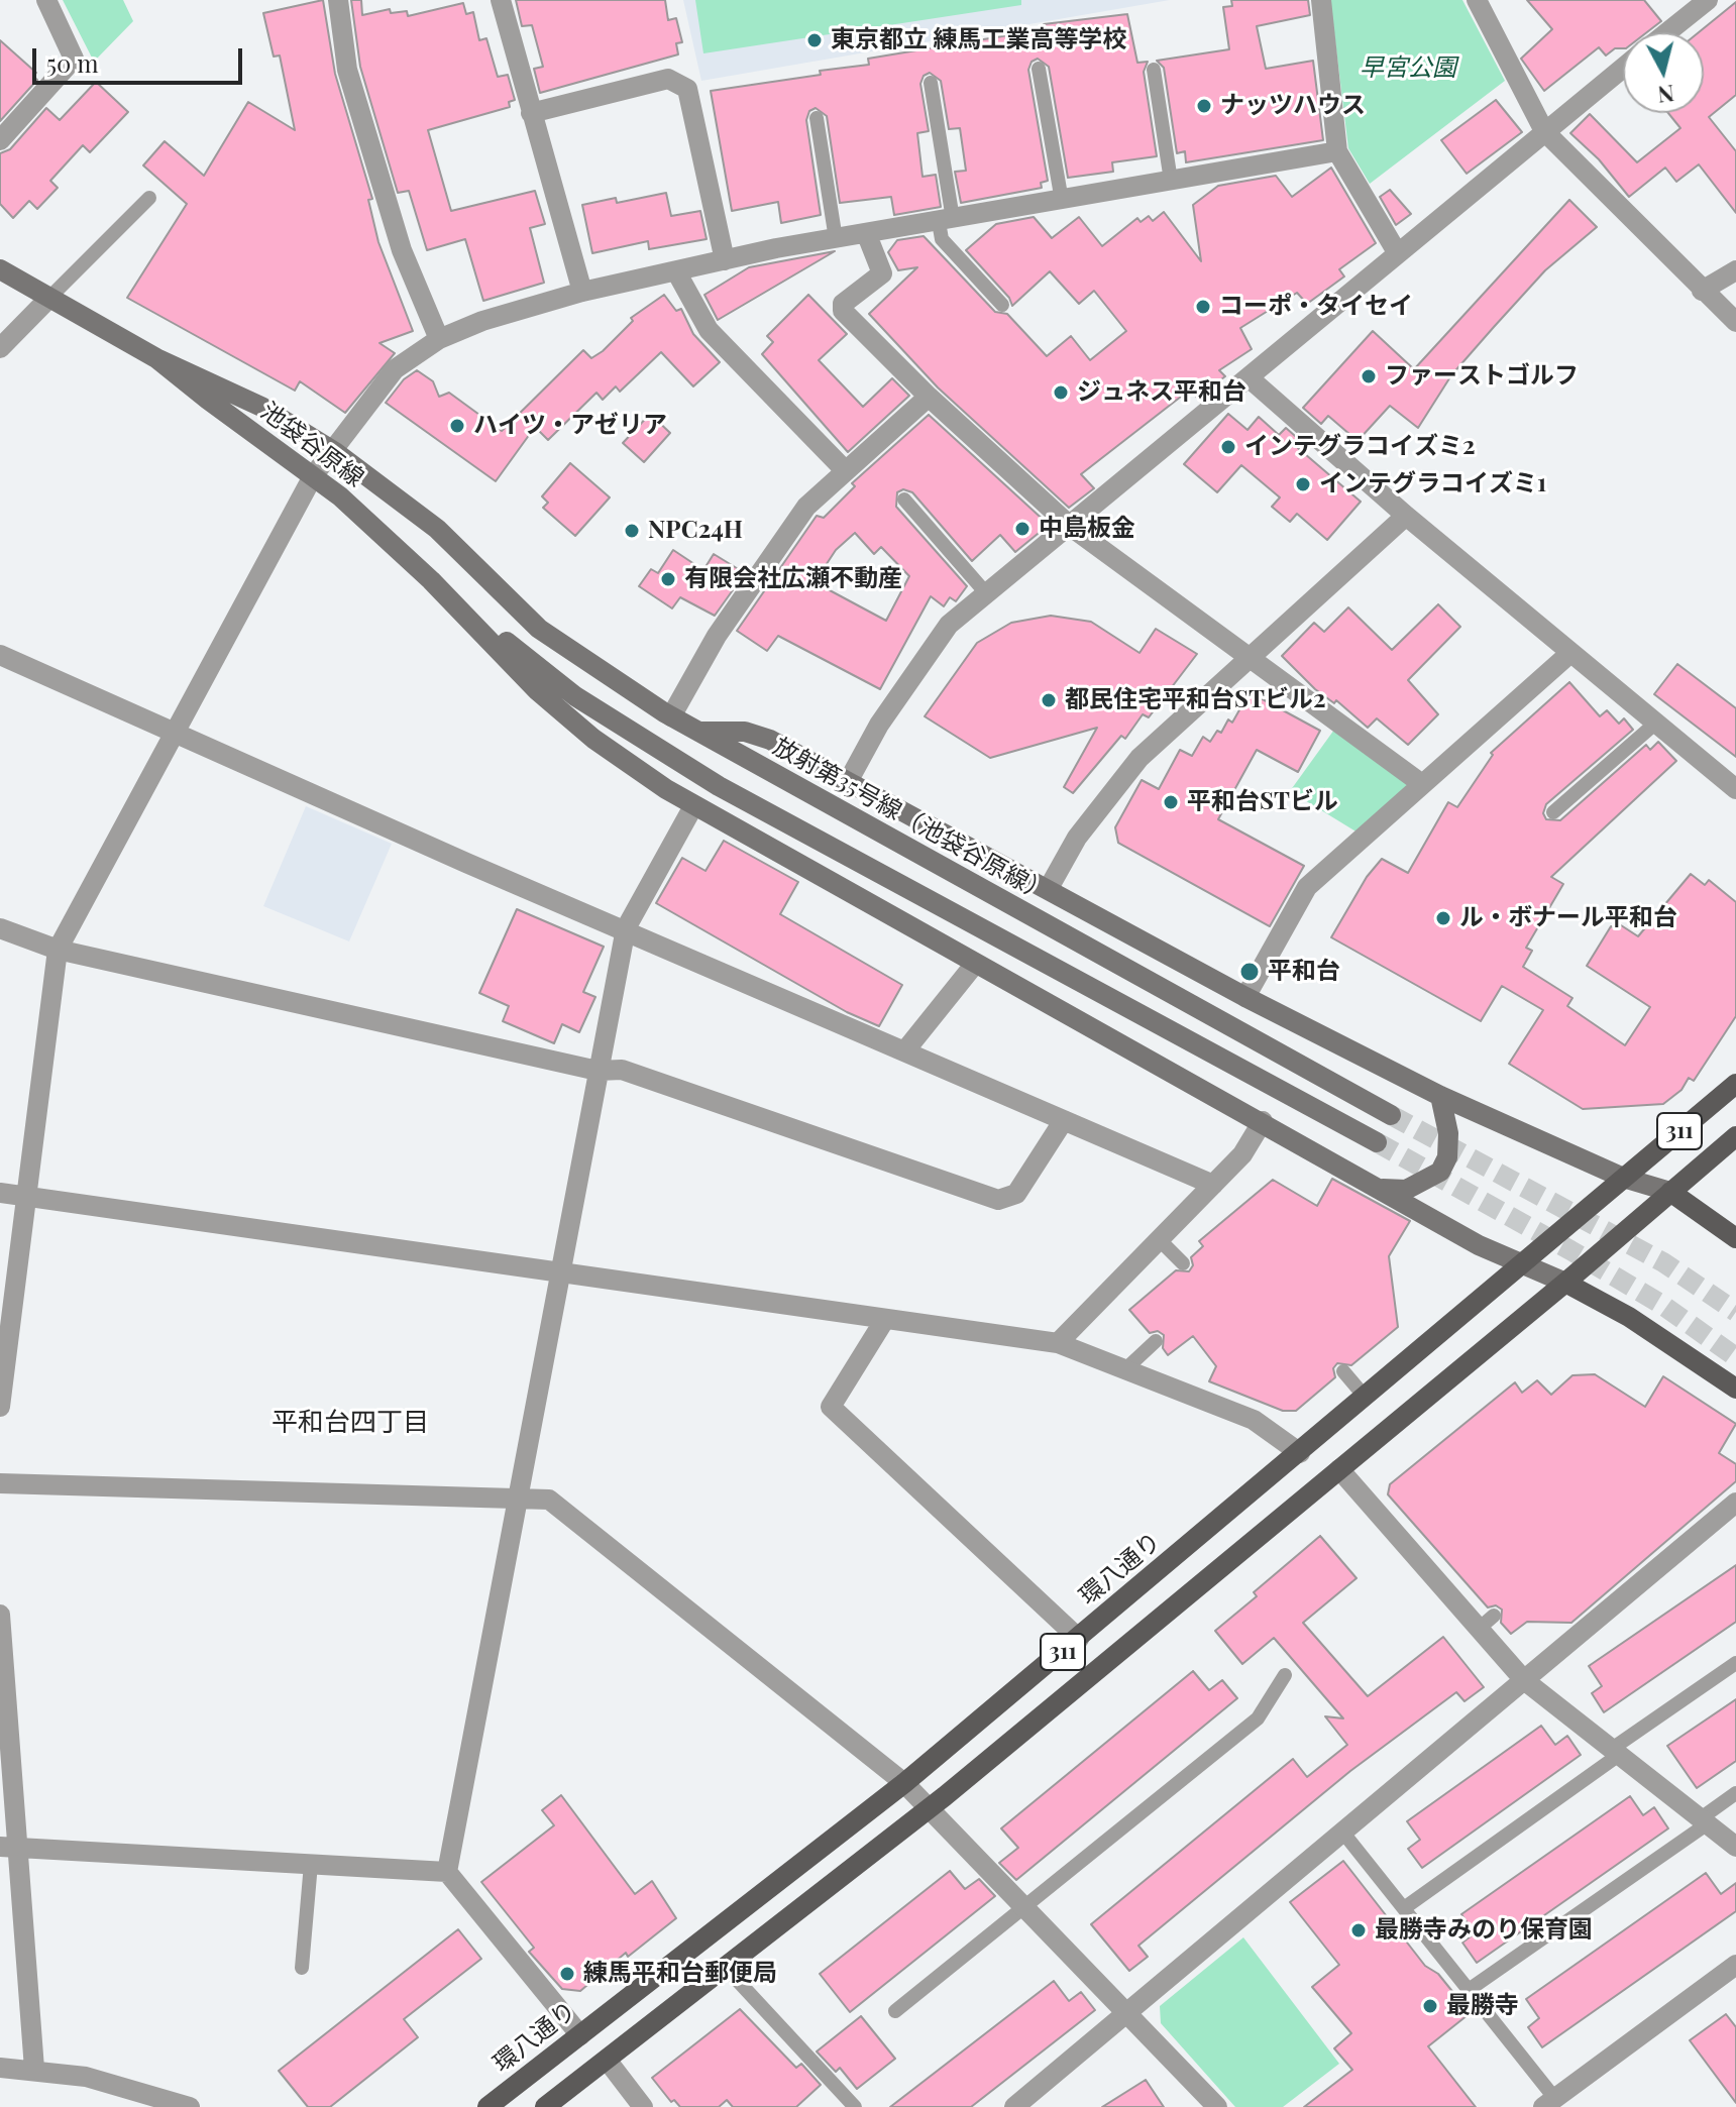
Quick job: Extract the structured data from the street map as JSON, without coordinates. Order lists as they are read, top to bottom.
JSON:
{
  "streets": {
    "main road": [
      "池袋谷原線",
      "放射第35号線（池袋谷原線）",
      "311",
      "環八通り"
    ]
  },
  "crossings": [
    ["池袋谷原線", "放射第35号線（池袋谷原線）"]
  ],
  "districts": ["平和台四丁目"],
  "parks": ["早宮公園"],
  "places": [
    "東京都立 練馬工業高等学校",
    "ナッツハウス",
    "コーポ・タイセイ",
    "ファーストゴルフ",
    "ジュネス平和台",
    "ハイツ・アゼリア",
    "インテグラコイズミ2",
    "インテグラコイズミ1",
    "中島板金",
    "NPC24H",
    "有限会社広瀬不動産",
    "都民住宅平和台STビル2",
    "平和台STビル",
    "ル・ボナール平和台",
    "平和台",
    "最勝寺みのり保育園",
    "練馬平和台郵便局",
    "最勝寺"
  ],
  "scale_bar": "50 m",
  "north": "bottom"
}
